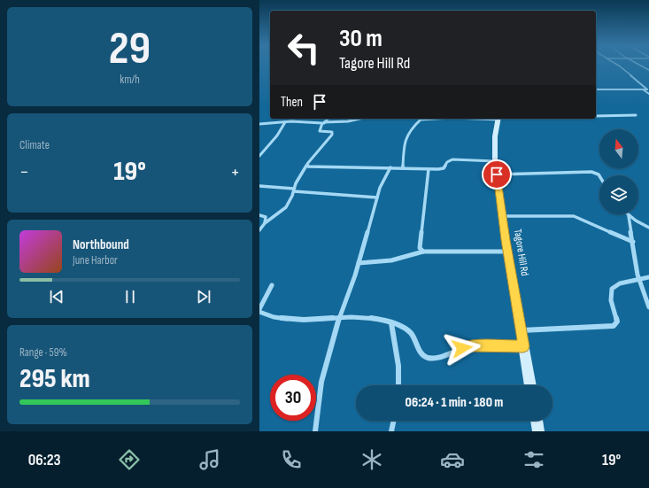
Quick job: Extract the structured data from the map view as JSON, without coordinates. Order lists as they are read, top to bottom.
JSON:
{
  "streets": {
    "main road": ["Tagore Hill Rd"]
  },
  "north": "top",
  "page": {
    "tile": [
      ["29", "km/h"],
      "Climate",
      ["Range · 59%", "295 km"]
    ],
    "turn": ["30 m", "Tagore Hill Rd"],
    "then": "Then",
    "heat": ["−", "19°", "+"],
    "song": ["Northbound", "June Harbor"],
    "limit": "30",
    "trip": "06:24 · 1 min · 180 m",
    "tabs": ["06:23", "19°"]
  }
}
